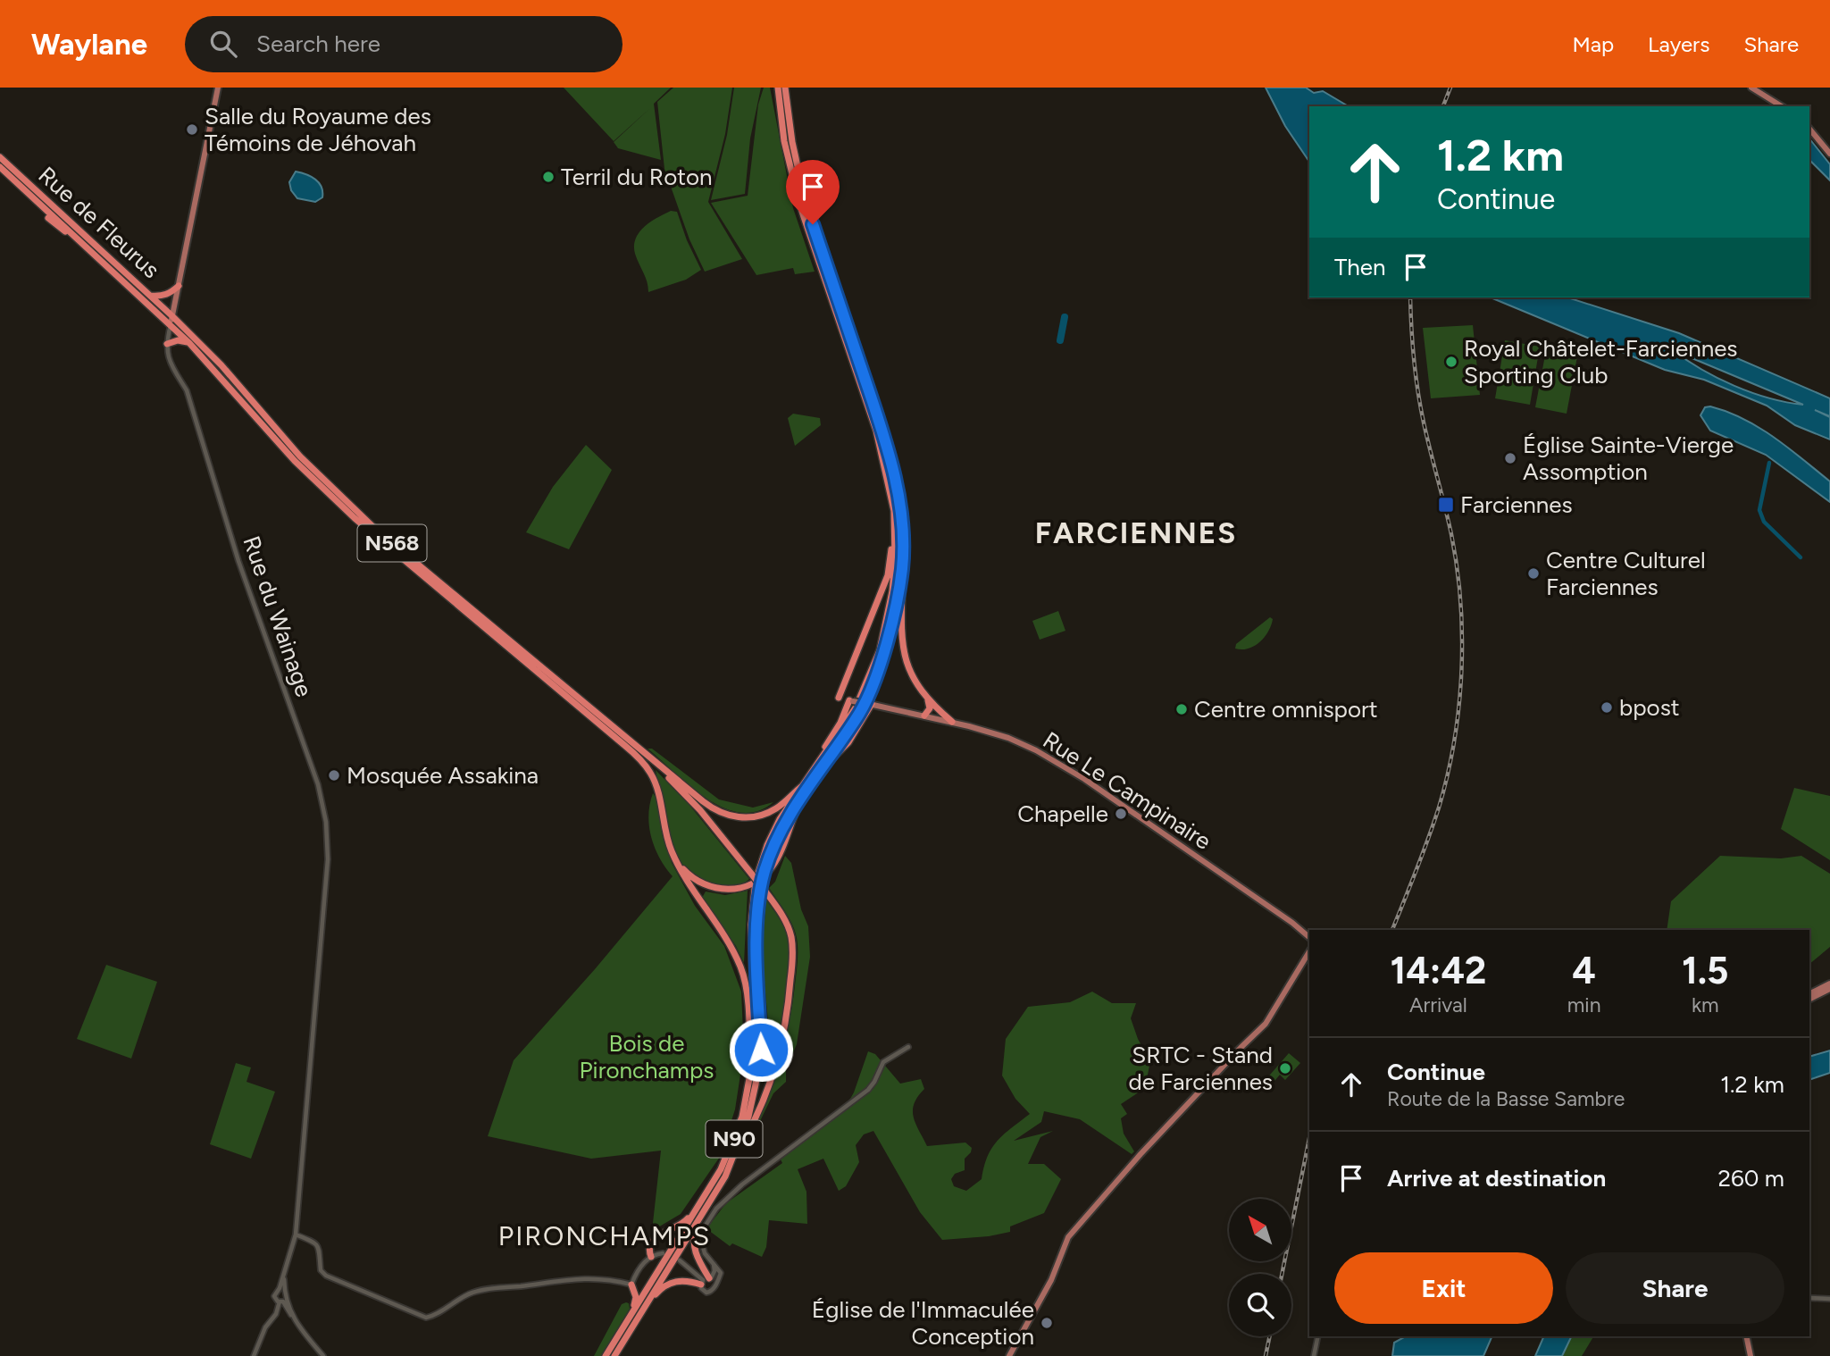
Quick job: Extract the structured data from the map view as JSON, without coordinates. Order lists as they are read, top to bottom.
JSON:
{
  "streets": {
    "highway": ["Rue de Fleurus", "N568", "N90"],
    "main road": ["Rue Le Campinaire"],
    "street": ["Rue du Wainage"]
  },
  "crossings": [
    ["Rue de Fleurus", "N568"],
    ["Rue de Fleurus", "Rue du Wainage"],
    ["N568", "Rue du Wainage"]
  ],
  "districts": ["FARCIENNES", "PIRONCHAMPS"],
  "parks": ["Bois de Pironchamps"],
  "places": {
    "other": [
      "Salle du Royaume des Témoins de Jéhovah",
      "Terril du Roton",
      "Royal Châtelet-Farciennes Sporting Club",
      "Église Sainte-Vierge Assomption",
      "Centre Culturel Farciennes",
      "bpost",
      "Centre omnisport",
      "Mosquée Assakina",
      "Chapelle",
      "SRTC - Stand de Farciennes",
      "Église de l'Immaculée Conception"
    ],
    "transit": ["Farciennes"]
  },
  "north": "top left",
  "page": {
    "header": "Waylane",
    "search": "Search here",
    "nav": ["Map", "Layers", "Share"],
    "turn": ["1.2 km", "Continue"],
    "then": "Then",
    "eta": [
      "14:42",
      "Arrival",
      "4",
      "min",
      "1.5",
      "km"
    ],
    "list": [
      {
        "name": "Continue",
        "note": "Route de la Basse Sambre",
        "value": "1.2 km"
      },
      {
        "name": "Arrive at destination",
        "value": "260 m"
      }
    ],
    "buttons": ["Exit", "Share"]
  }
}
